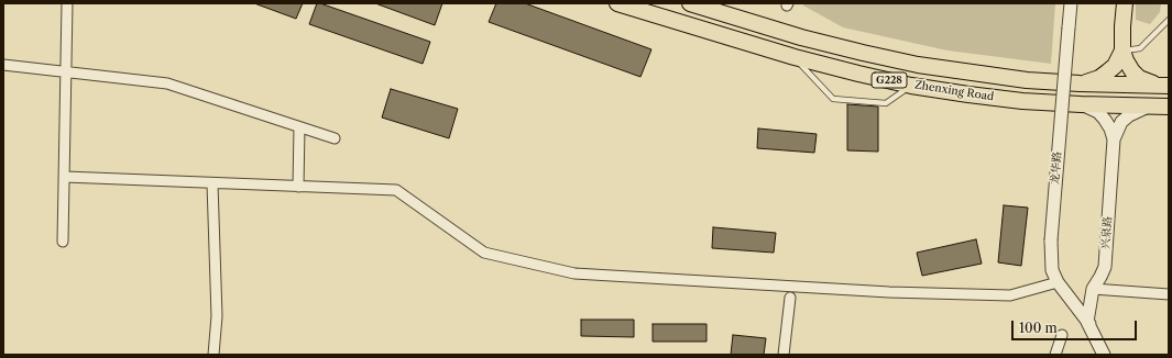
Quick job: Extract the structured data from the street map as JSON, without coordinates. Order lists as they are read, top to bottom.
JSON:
{
  "streets": {
    "highway": ["G228", "Zhenxing Road"],
    "street": ["龙华路", "兴泉路"]
  },
  "crossings": [
    ["龙华路", "兴泉路"]
  ],
  "scale_bar": "100 m"
}
